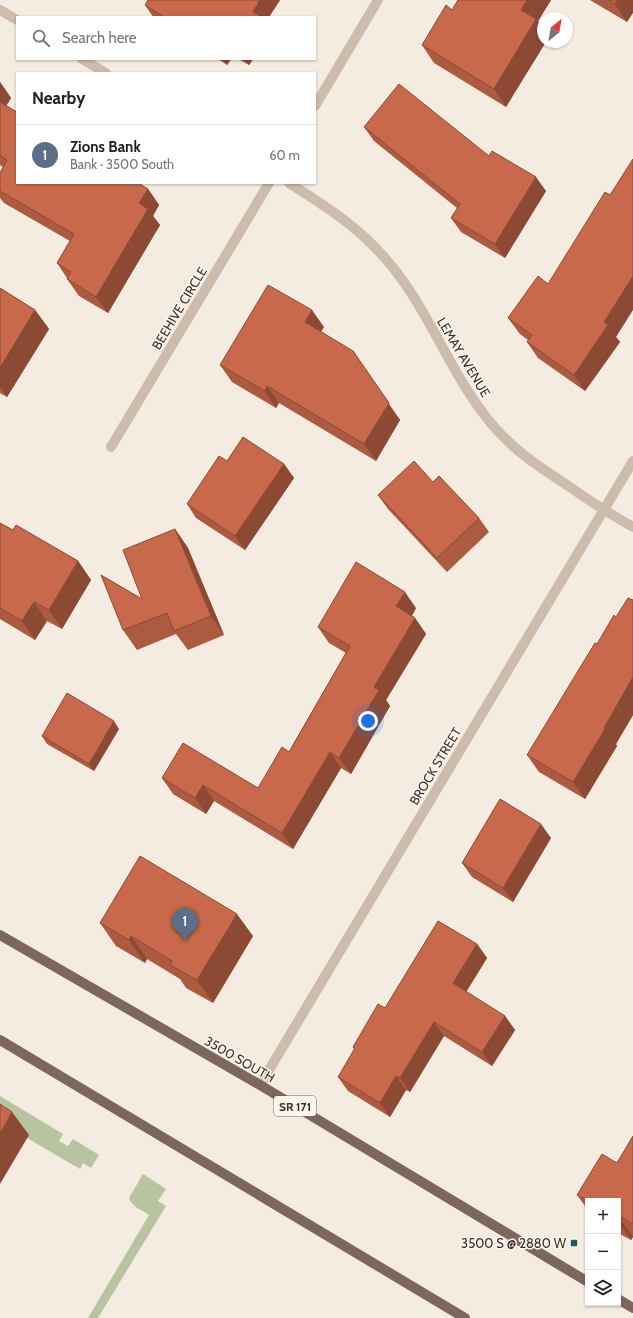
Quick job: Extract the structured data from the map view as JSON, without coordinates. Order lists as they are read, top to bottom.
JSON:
{
  "streets": {
    "main road": ["3500 SOUTH", "SR 171"],
    "street": ["BEEHIVE CIRCLE", "LEMAY AVENUE", "BROCK STREET"]
  },
  "crossings": [
    ["LEMAY AVENUE", "BROCK STREET"],
    ["BROCK STREET", "3500 SOUTH"]
  ],
  "places": {
    "transit": ["3500 S @ 2880 W"]
  },
  "north": "top right",
  "page": {
    "search": "Search here",
    "heading": "Nearby",
    "list": [
      {
        "mark": "1",
        "name": "Zions Bank",
        "note": "Bank · 3500 South",
        "value": "60 m"
      }
    ],
    "pins": "1",
    "map_buttons": ["+", "−"]
  }
}
